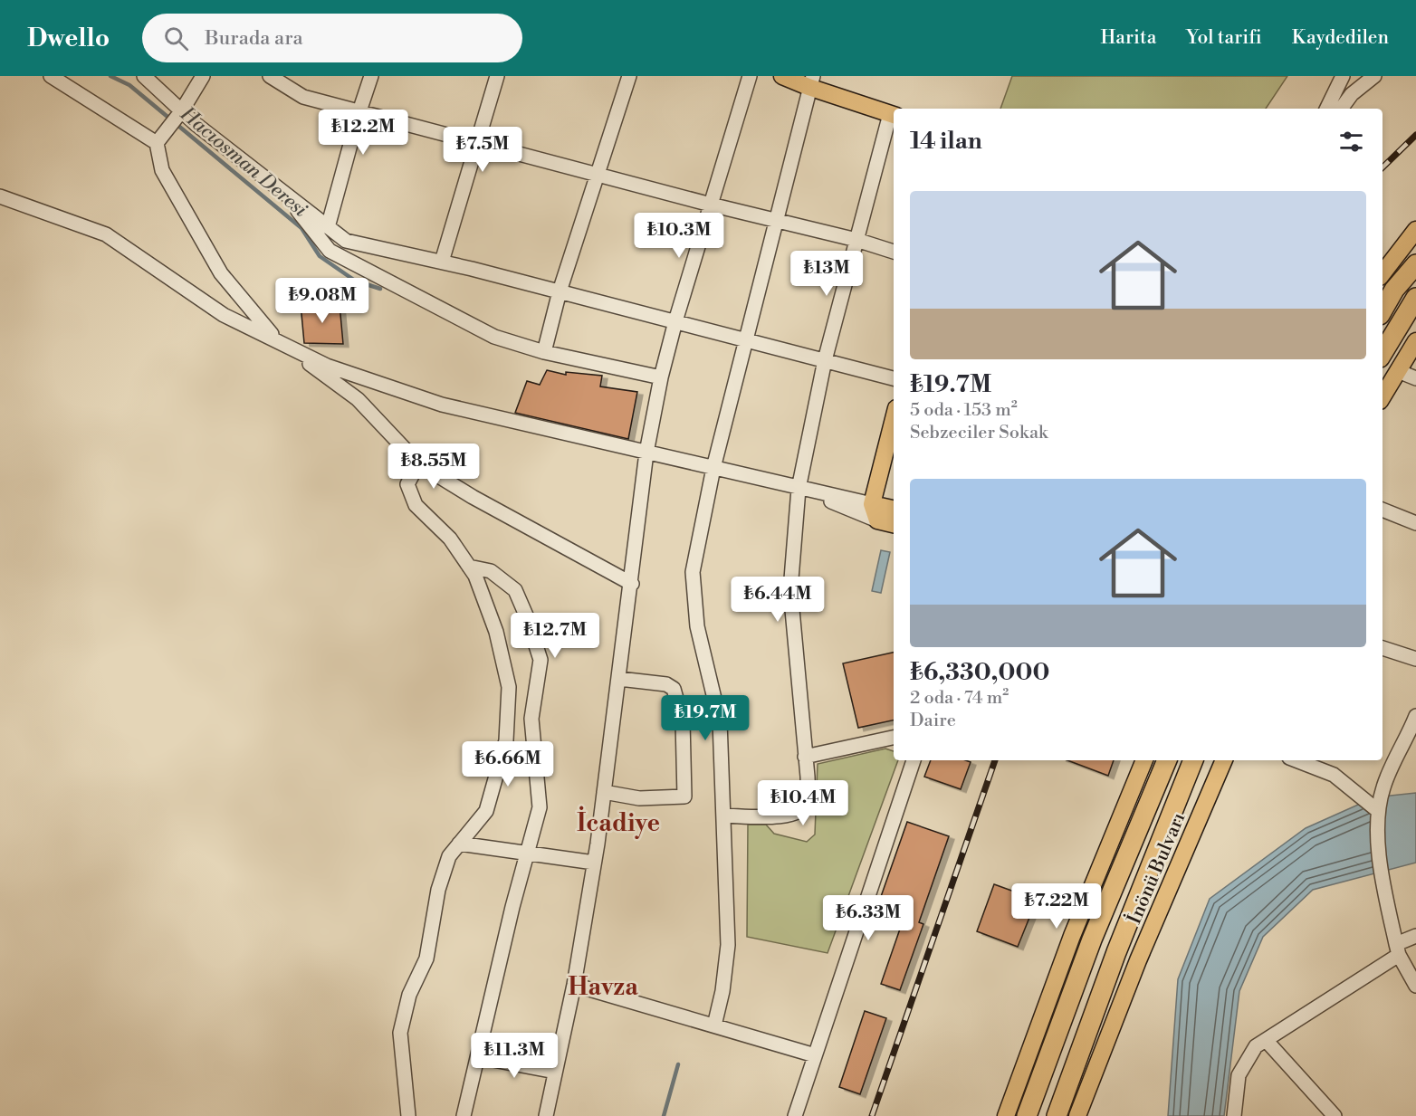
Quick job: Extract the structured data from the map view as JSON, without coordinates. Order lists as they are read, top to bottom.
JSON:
{
  "streets": {
    "main road": ["İnönü Bulvarı"]
  },
  "districts": ["İcadiye", "Havza"],
  "water": ["Hacıosman Deresi"],
  "page": {
    "header": "Dwello",
    "search": "Burada ara",
    "nav": ["Harita", "Yol tarifi", "Kaydedilen"],
    "heading": "14 ilan",
    "price": [
      "₺12.2M",
      "₺7.5M",
      "₺10.3M",
      "₺13M",
      "₺9.08M",
      "₺8.55M",
      "₺6.44M",
      "₺12.7M",
      "₺19.7M",
      "₺6.66M",
      "₺10.4M",
      "₺7.22M",
      "₺6.33M",
      "₺11.3M"
    ],
    "list": [
      {
        "name": "₺19.7M",
        "note": "5 oda · 153 m² · Sebzeciler Sokak"
      },
      {
        "name": "₺6,330,000",
        "note": "2 oda · 74 m² · Daire"
      }
    ]
  }
}
